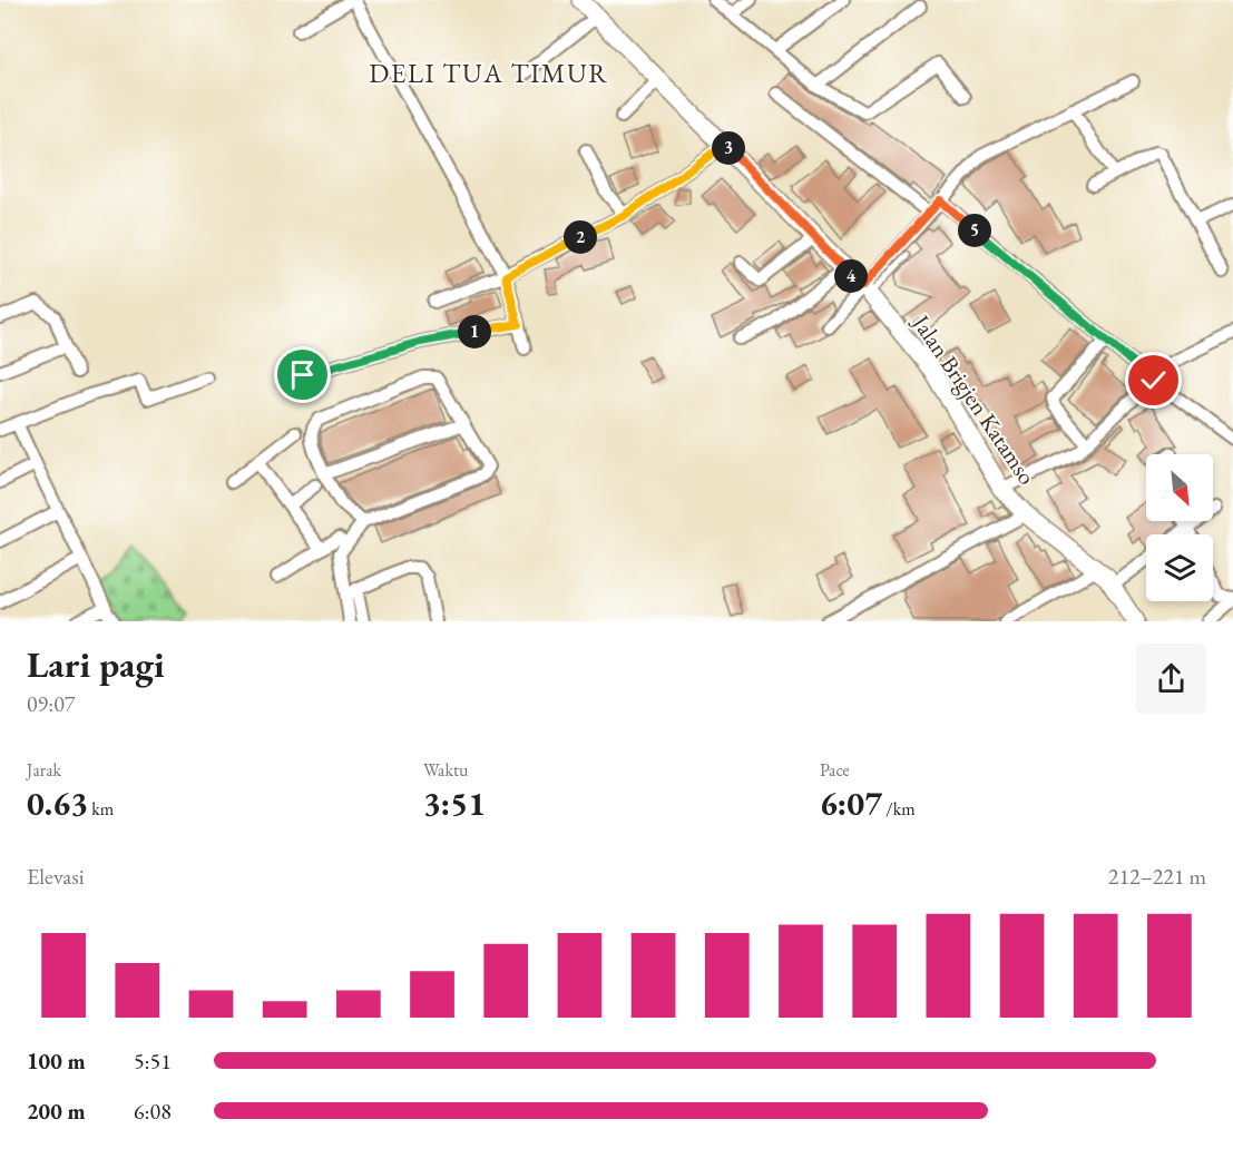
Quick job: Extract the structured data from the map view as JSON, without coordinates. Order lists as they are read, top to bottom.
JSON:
{
  "streets": {
    "main road": ["Jalan Brigjen Katamso"]
  },
  "districts": ["DELI TUA TIMUR"],
  "north": "bottom right",
  "page": {
    "pins": [
      "3",
      "5",
      "2",
      "4",
      "1"
    ],
    "heading": ["Lari pagi", "09:07"],
    "stats": [
      ["Jarak", "0.63 km"],
      ["Waktu", "3:51"],
      ["Pace", "6:07 /km"]
    ],
    "chart": ["Elevasi", "212–221 m"],
    "list": [
      {
        "name": "100 m",
        "note": "5:51"
      },
      {
        "name": "200 m",
        "note": "6:08"
      }
    ]
  }
}
